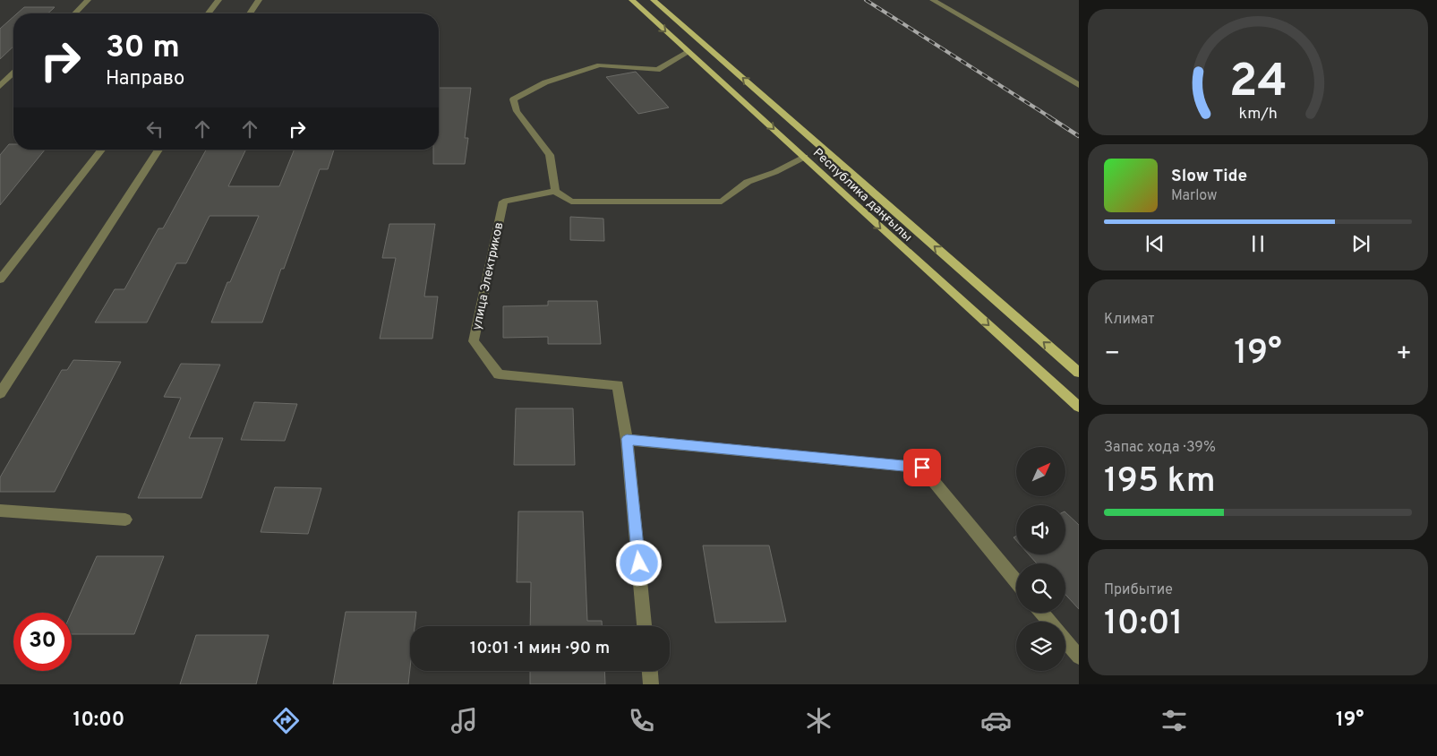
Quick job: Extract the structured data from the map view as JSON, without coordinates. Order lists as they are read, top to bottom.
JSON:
{
  "streets": {
    "main road": ["Республика даңғылы"],
    "street": ["улица Электриков"]
  },
  "north": "top right",
  "page": {
    "turn": ["30 m", "Направо"],
    "song": ["Slow Tide", "Marlow"],
    "tile": [
      "Климат",
      ["Запас хода · 39%", "195 km"],
      ["Прибытие", "10:01"]
    ],
    "heat": ["−", "19°", "+"],
    "limit": "30",
    "trip": "10:01 · 1 мин · 90 m",
    "tabs": ["10:00", "19°"],
    "gauge": ["24", "km/h"]
  }
}
